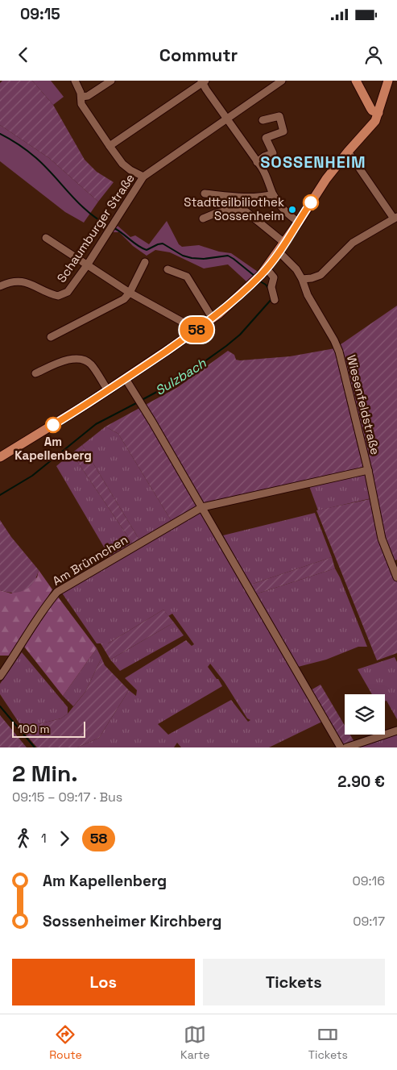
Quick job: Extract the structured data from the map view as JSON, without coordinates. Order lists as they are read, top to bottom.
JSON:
{
  "streets": {
    "street": ["Schaumburger Straße", "Wiesenfeldstraße", "Am Brünnchen"]
  },
  "crossings": [
    ["Wiesenfeldstraße", "Am Brünnchen"]
  ],
  "districts": ["SOSSENHEIM"],
  "water": ["Sulzbach"],
  "places": ["Stadtteilbiliothek Sossenheim", "Am Kapellenberg"],
  "lines": ["bus line 58"],
  "scale_bar": "100 m",
  "page": {
    "status": "09:15",
    "header": "Commutr",
    "on_map": "58",
    "scale": "100 m",
    "heading": ["2 Min.", "09:15 – 09:17 · Bus", "2.90 €"],
    "legs": ["1", "58"],
    "list": [
      {
        "name": "Am Kapellenberg",
        "value": "09:16"
      },
      {
        "name": "Sossenheimer Kirchberg",
        "value": "09:17"
      }
    ],
    "buttons": ["Los", "Tickets"],
    "tabs": ["Route", "Karte", "Tickets"]
  }
}
